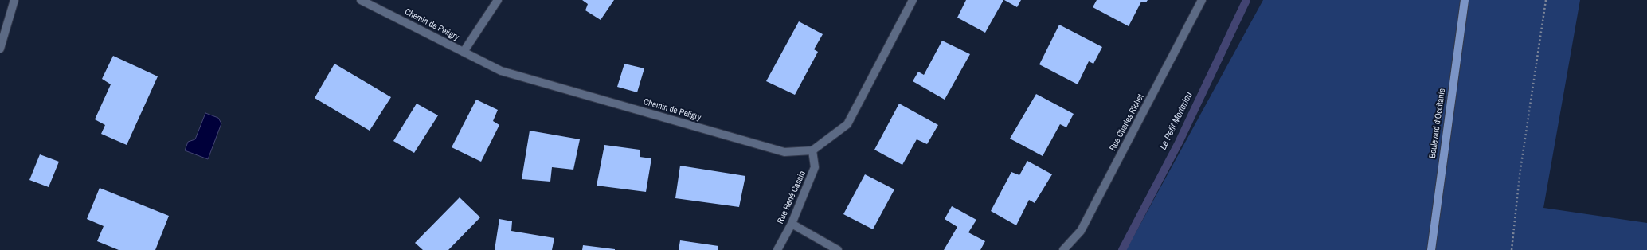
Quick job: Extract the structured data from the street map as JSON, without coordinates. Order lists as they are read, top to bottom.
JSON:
{
  "streets": {
    "main road": ["Boulevard d'Occitanie"],
    "street": ["Chemin de Peligry", "Rue Charles Richet", "Rue René Cassin"]
  },
  "crossings": [
    ["Chemin de Peligry", "Rue René Cassin"]
  ],
  "water": ["Le Petit Mortarieu"]
}
